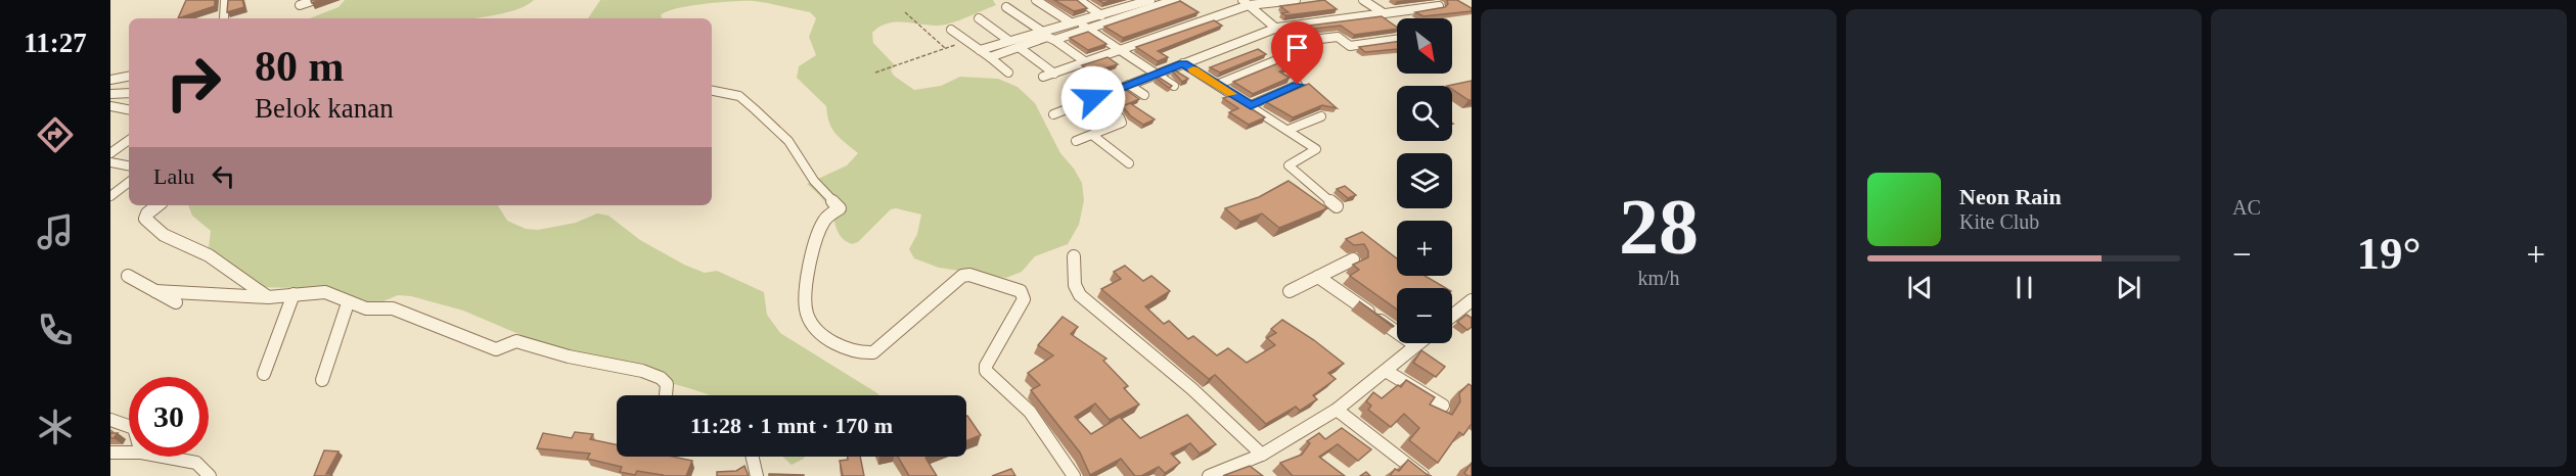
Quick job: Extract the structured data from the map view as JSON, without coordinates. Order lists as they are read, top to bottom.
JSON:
{
  "north": "bottom right",
  "page": {
    "tabs": "11:27",
    "tile": [
      ["28", "km/h"],
      "AC"
    ],
    "map_buttons": ["+", "−"],
    "turn": ["80 m", "Belok kanan"],
    "then": "Lalu",
    "song": ["Neon Rain", "Kite Club"],
    "heat": ["−", "19°", "+"],
    "limit": "30",
    "trip": "11:28 · 1 mnt · 170 m"
  }
}
